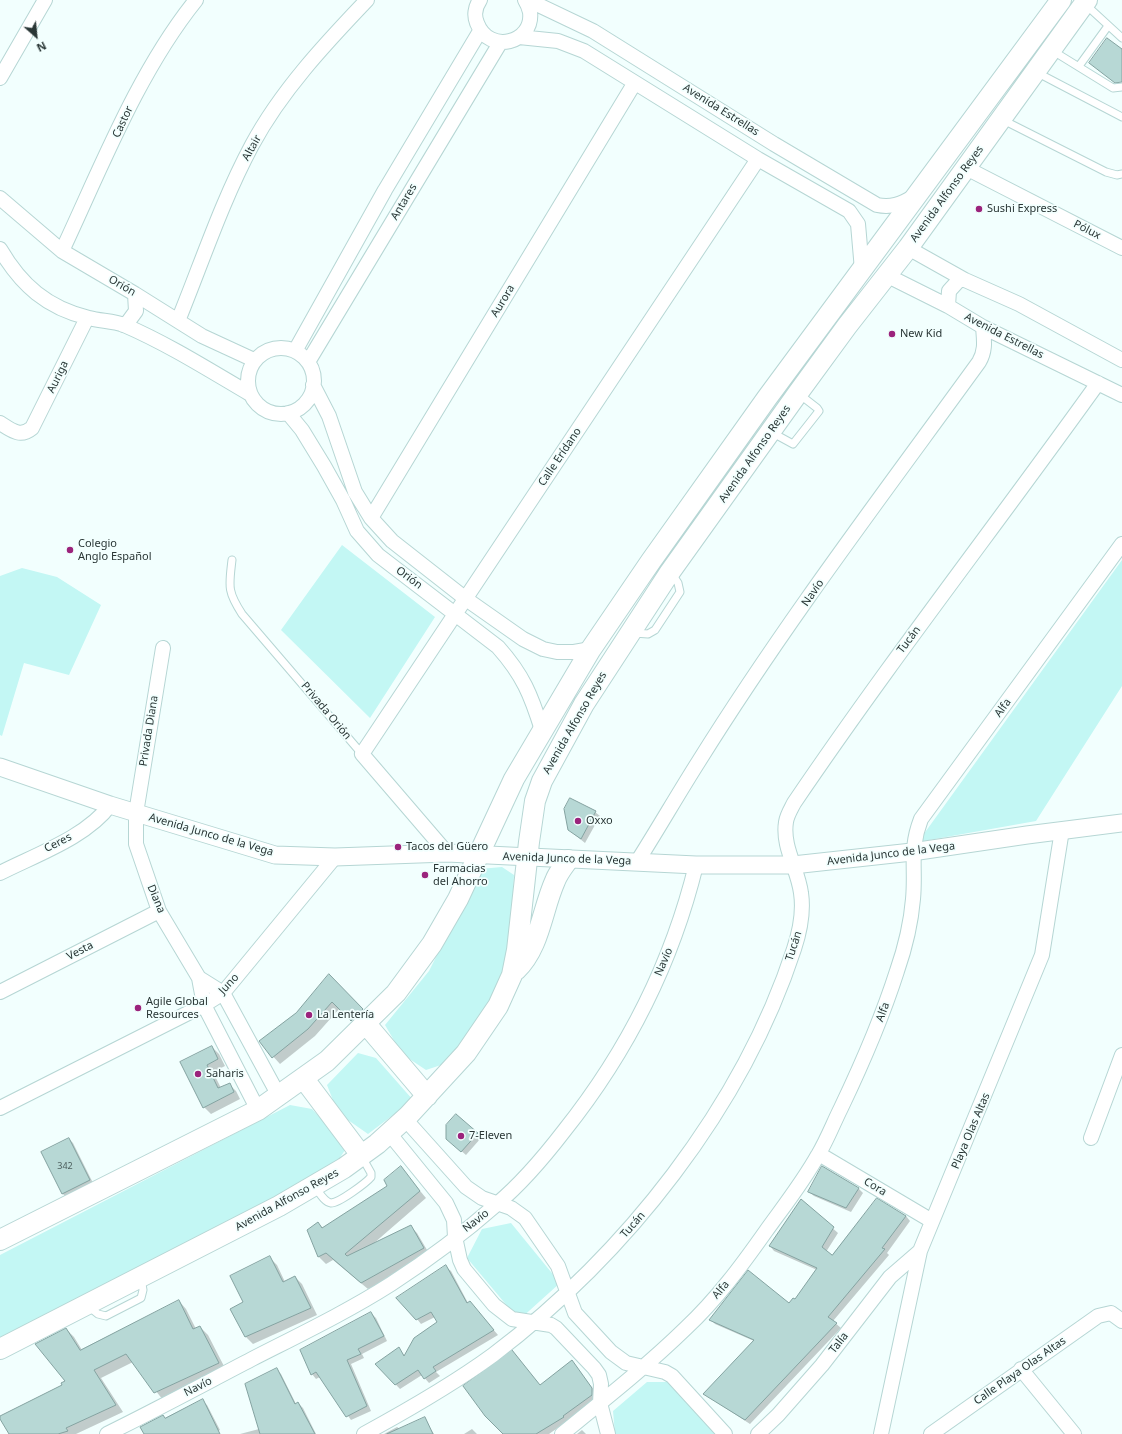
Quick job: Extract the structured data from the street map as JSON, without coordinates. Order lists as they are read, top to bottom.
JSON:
{
  "streets": {
    "main road": ["Avenida Alfonso Reyes"],
    "street": [
      "Avenida Estrellas",
      "Castor",
      "Altair",
      "Antares",
      "Pólux",
      "Orión",
      "Aurora",
      "Auriga",
      "Calle Erídano",
      "Navío",
      "Tucán",
      "Alfa",
      "Privada Orión",
      "Privada Diana",
      "Avenida Junco de la Vega",
      "Ceres",
      "Diana",
      "Vesta",
      "Juno",
      "Playa Olas Altas",
      "Cora",
      "Talía",
      "Calle Playa Olas Altas"
    ]
  },
  "crossings": [
    ["Avenida Estrellas", "Avenida Alfonso Reyes"],
    ["Avenida Estrellas", "Aurora"],
    ["Avenida Estrellas", "Calle Erídano"],
    ["Avenida Estrellas", "Navío"],
    ["Avenida Estrellas", "Tucán"],
    ["Castor", "Orión"],
    ["Altair", "Orión"],
    ["Avenida Alfonso Reyes", "Pólux"],
    ["Avenida Alfonso Reyes", "Orión"],
    ["Avenida Alfonso Reyes", "Avenida Junco de la Vega"],
    ["Avenida Alfonso Reyes", "Diana"],
    ["Antares", "Orión"],
    ["Orión", "Aurora"],
    ["Orión", "Calle Erídano"],
    ["Calle Erídano", "Privada Orión"],
    ["Navío", "Tucán"],
    ["Navío", "Avenida Junco de la Vega"],
    ["Tucán", "Avenida Junco de la Vega"],
    ["Alfa", "Avenida Junco de la Vega"],
    ["Alfa", "Cora"],
    ["Privada Orión", "Avenida Junco de la Vega"],
    ["Privada Diana", "Avenida Junco de la Vega"],
    ["Privada Diana", "Diana"],
    ["Avenida Junco de la Vega", "Ceres"],
    ["Avenida Junco de la Vega", "Diana"],
    ["Avenida Junco de la Vega", "Juno"],
    ["Avenida Junco de la Vega", "Playa Olas Altas"],
    ["Diana", "Vesta"],
    ["Diana", "Juno"],
    ["Playa Olas Altas", "Cora"],
    ["Playa Olas Altas", "Talía"]
  ],
  "places": [
    "Sushi Express",
    "New Kid",
    "Colegio Anglo Español",
    "Oxxo",
    "Tacos del Güero",
    "Farmacias del Ahorro",
    "Agile Global Resources",
    "La Lentería",
    "Saharis",
    "7-Eleven"
  ],
  "house_numbers": ["342"],
  "north": "bottom right"
}
